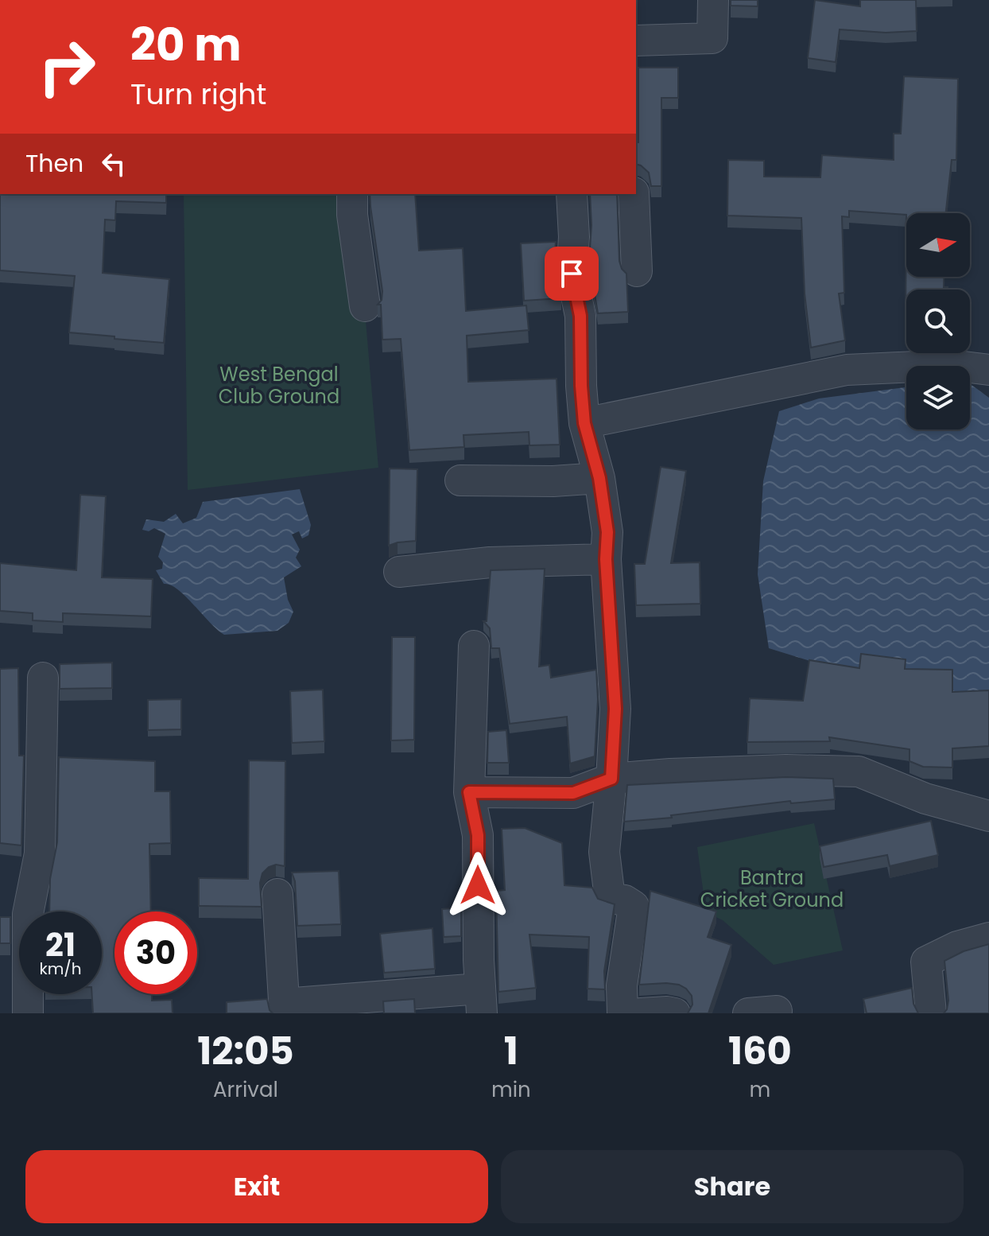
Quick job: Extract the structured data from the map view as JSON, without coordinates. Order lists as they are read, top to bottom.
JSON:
{
  "parks": ["West Bengal Club Ground", "Bantra Cricket Ground"],
  "north": "right",
  "page": {
    "turn": ["20 m", "Turn right"],
    "then": "Then",
    "speed": "21 km/h",
    "limit": "30",
    "eta": [
      "12:05",
      "Arrival",
      "1",
      "min",
      "160",
      "m"
    ],
    "buttons": ["Exit", "Share"]
  }
}
